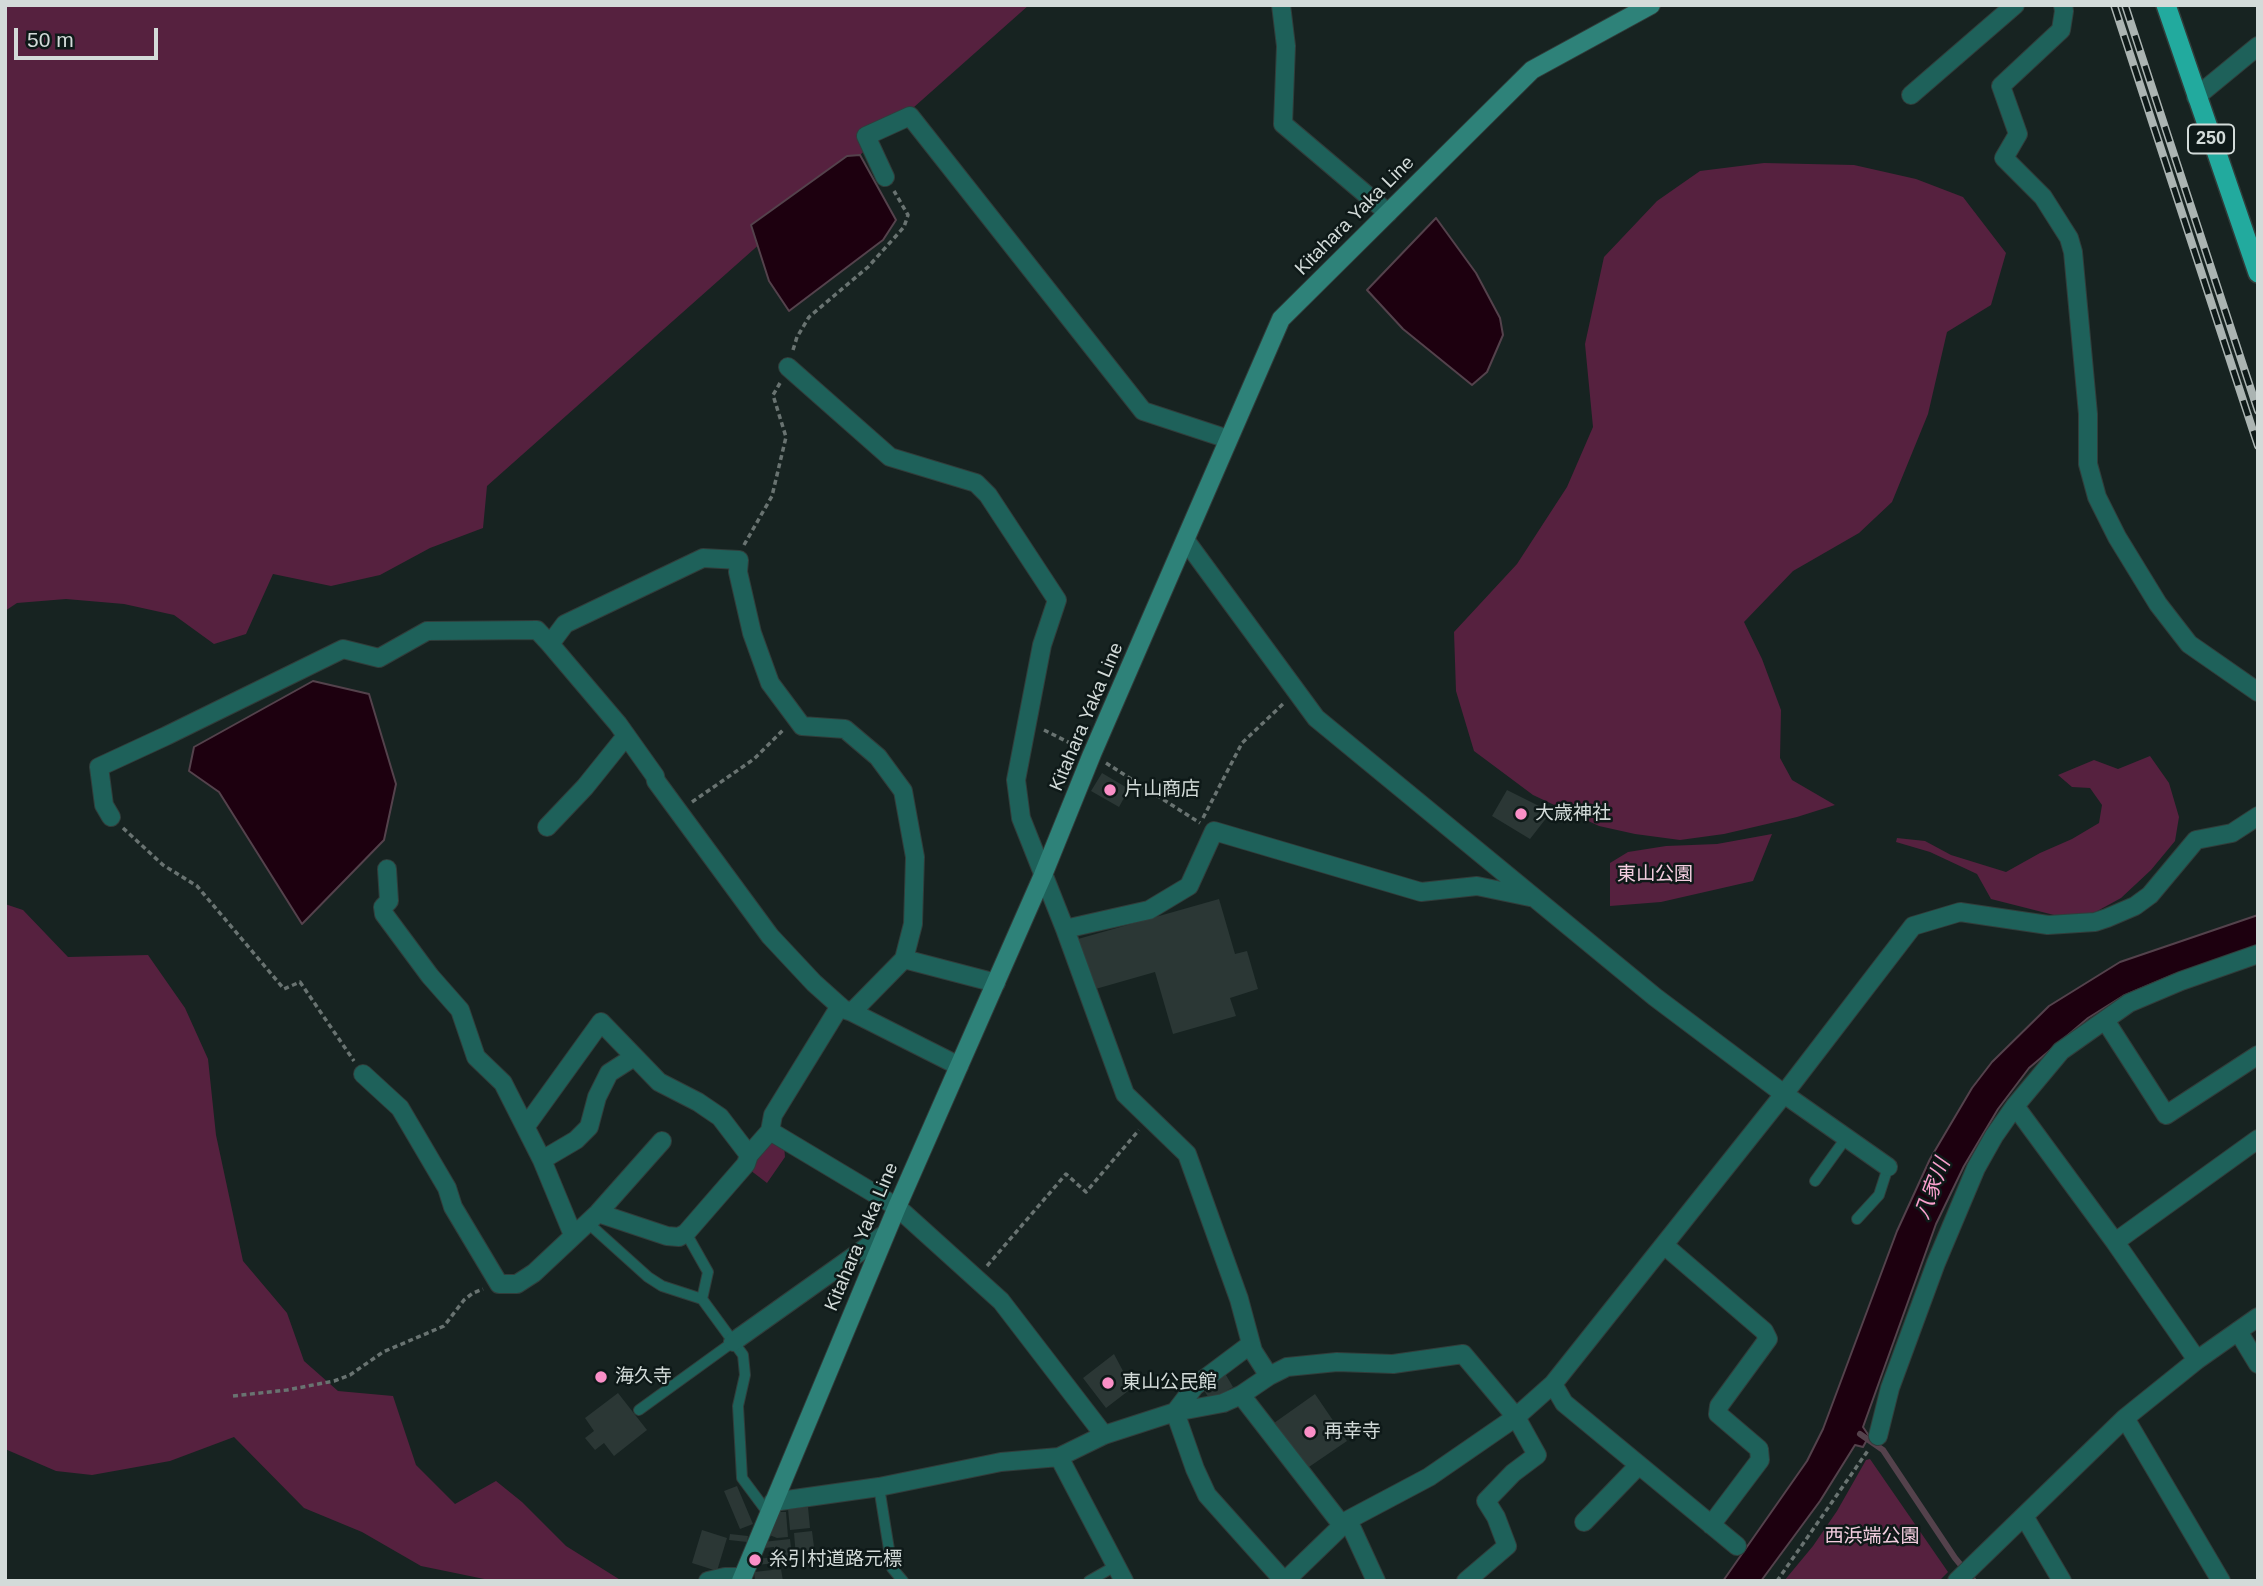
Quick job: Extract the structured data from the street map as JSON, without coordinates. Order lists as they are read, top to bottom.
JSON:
{
  "streets": {
    "highway": ["250"],
    "main road": ["Kitahara Yaka Line"]
  },
  "water": ["八家川"],
  "parks": ["東山公園", "西浜端公園"],
  "places": [
    "片山商店",
    "大歳神社",
    "海久寺",
    "東山公民館",
    "再幸寺",
    "糸引村道路元標"
  ],
  "scale_bar": "50 m"
}
